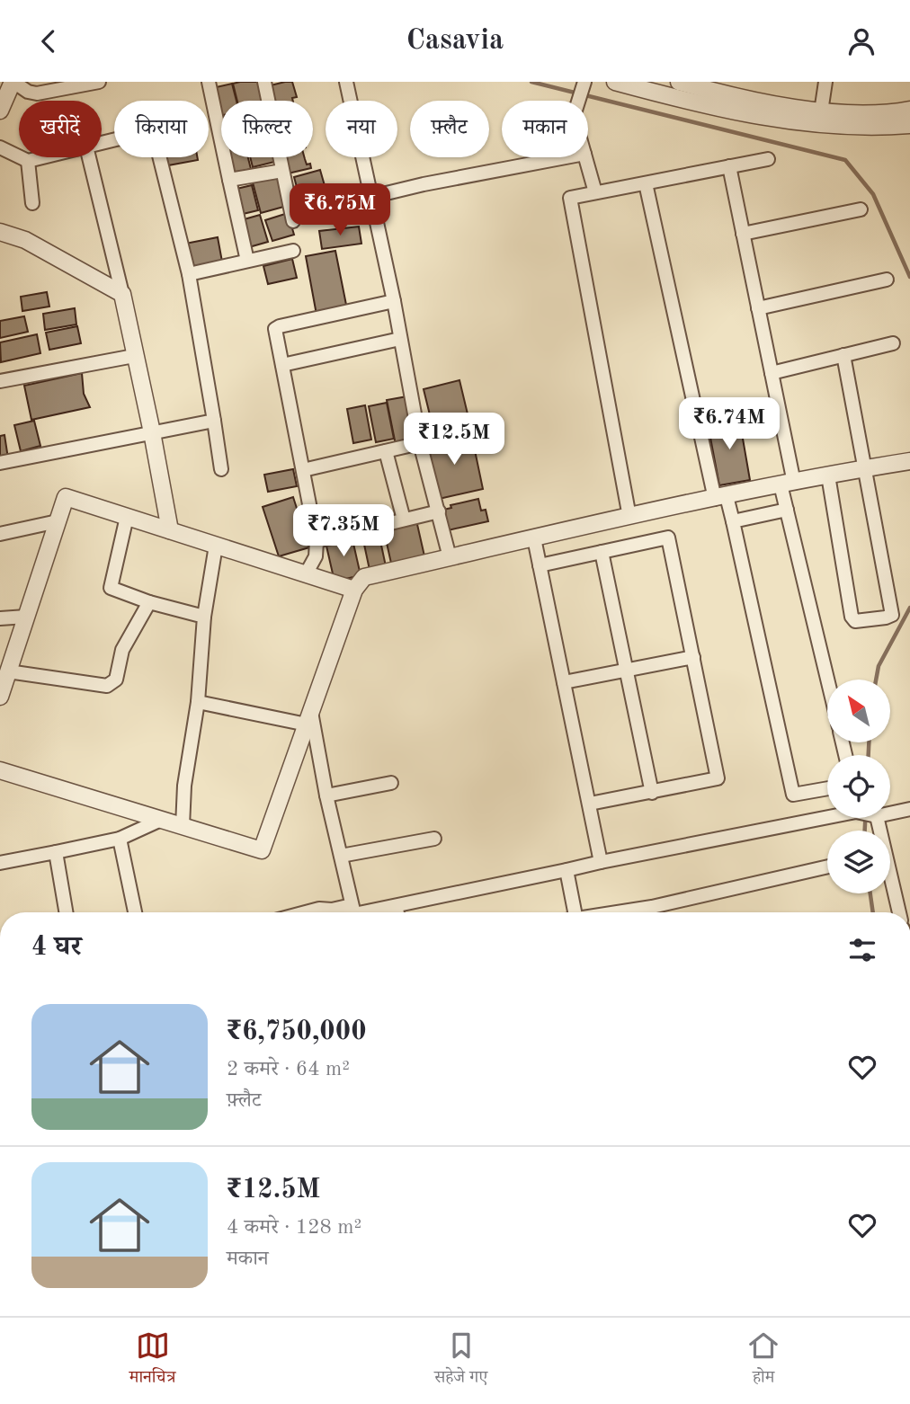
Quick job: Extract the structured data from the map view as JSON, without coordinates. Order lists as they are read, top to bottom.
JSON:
{
  "north": "top left",
  "page": {
    "header": "Casavia",
    "chip": [
      "खरीदें",
      "किराया",
      "फ़िल्टर",
      "नया",
      "फ़्लैट",
      "मकान"
    ],
    "price": [
      "₹6.75M",
      "₹6.74M",
      "₹12.5M",
      "₹7.35M"
    ],
    "heading": "4 घर",
    "list": [
      {
        "name": "₹6,750,000",
        "note": "2 कमरे · 64 m² · फ़्लैट"
      },
      {
        "name": "₹12.5M",
        "note": "4 कमरे · 128 m² · मकान"
      }
    ],
    "tabs": ["मानचित्र", "सहेजे गए", "होम"]
  }
}
